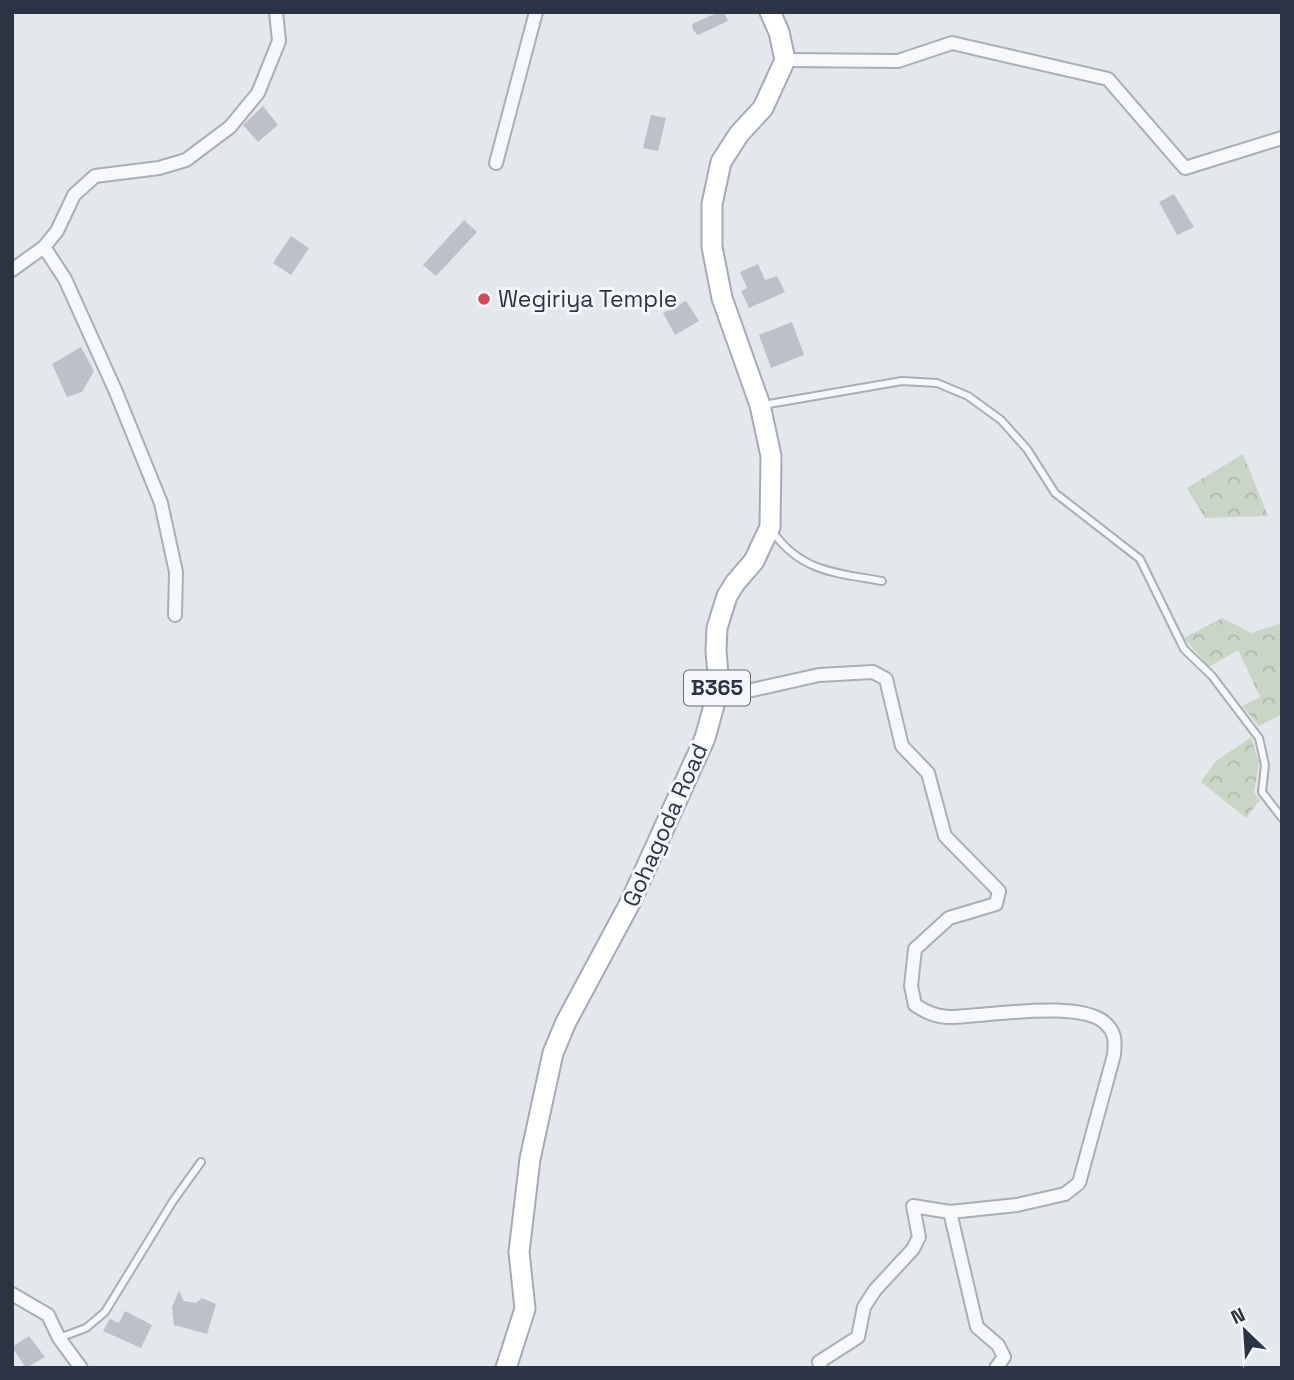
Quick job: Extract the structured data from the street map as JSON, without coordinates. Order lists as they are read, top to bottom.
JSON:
{
  "streets": {
    "main road": ["B365", "Gohagoda Road"]
  },
  "places": ["Wegiriya Temple"],
  "north": "top left"
}
